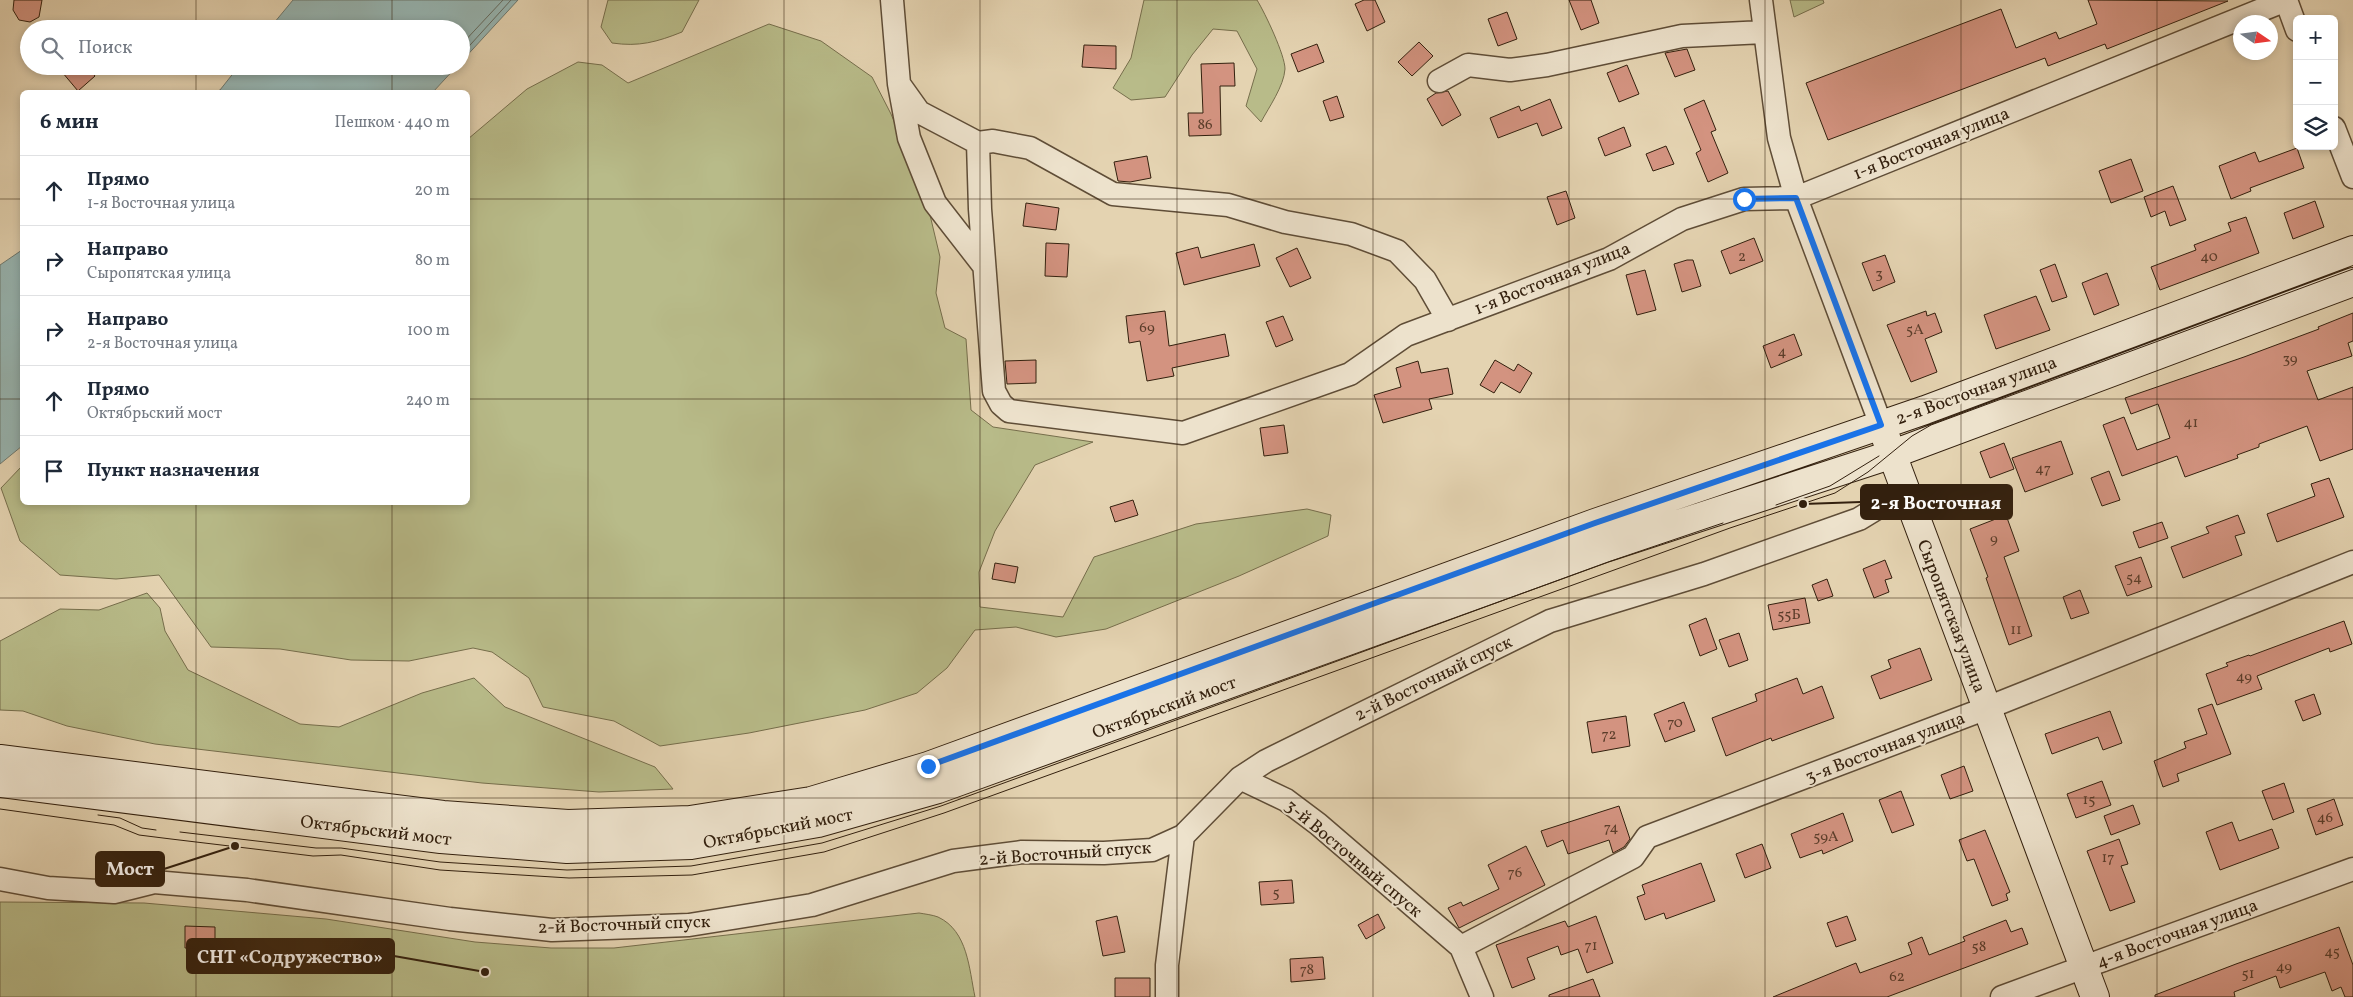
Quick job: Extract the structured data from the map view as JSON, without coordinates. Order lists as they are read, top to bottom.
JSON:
{
  "streets": {
    "main road": ["2-я Восточная улица", "Сыропятская улица", "Октябрьский мост"],
    "street": [
      "1-я Восточная улица",
      "2-й Восточный спуск",
      "3-я Восточная улица",
      "3-й Восточный спуск",
      "4-я Восточная улица"
    ]
  },
  "crossings": [
    ["1-я Восточная улица", "Сыропятская улица"],
    ["2-я Восточная улица", "Сыропятская улица"],
    ["2-я Восточная улица", "Октябрьский мост"],
    ["Сыропятская улица", "2-й Восточный спуск"],
    ["Сыропятская улица", "3-я Восточная улица"],
    ["Сыропятская улица", "4-я Восточная улица"],
    ["2-й Восточный спуск", "3-й Восточный спуск"],
    ["3-я Восточная улица", "3-й Восточный спуск"]
  ],
  "places": ["2-я Восточная", "Мост", "СНТ «Содружество»"],
  "house_numbers": [
    "86",
    "2",
    "40",
    "3",
    "69",
    "5А",
    "4",
    "39",
    "41",
    "47",
    "9",
    "54",
    "55Б",
    "11",
    "49",
    "70",
    "72",
    "15",
    "46",
    "74",
    "59А",
    "17",
    "76",
    "5",
    "71",
    "58",
    "45",
    "49",
    "78",
    "51",
    "62"
  ],
  "north": "right",
  "page": {
    "map_buttons": ["+", "−"],
    "search": "Поиск",
    "heading": ["6 мин", "Пешком · 440 m"],
    "list": [
      ["Прямо", "1-я Восточная улица", "20 m"],
      ["Направо", "Сыропятская улица", "80 m"],
      ["Направо", "2-я Восточная улица", "100 m"],
      ["Прямо", "Октябрьский мост", "240 m"],
      "Пункт назначения"
    ]
  }
}
